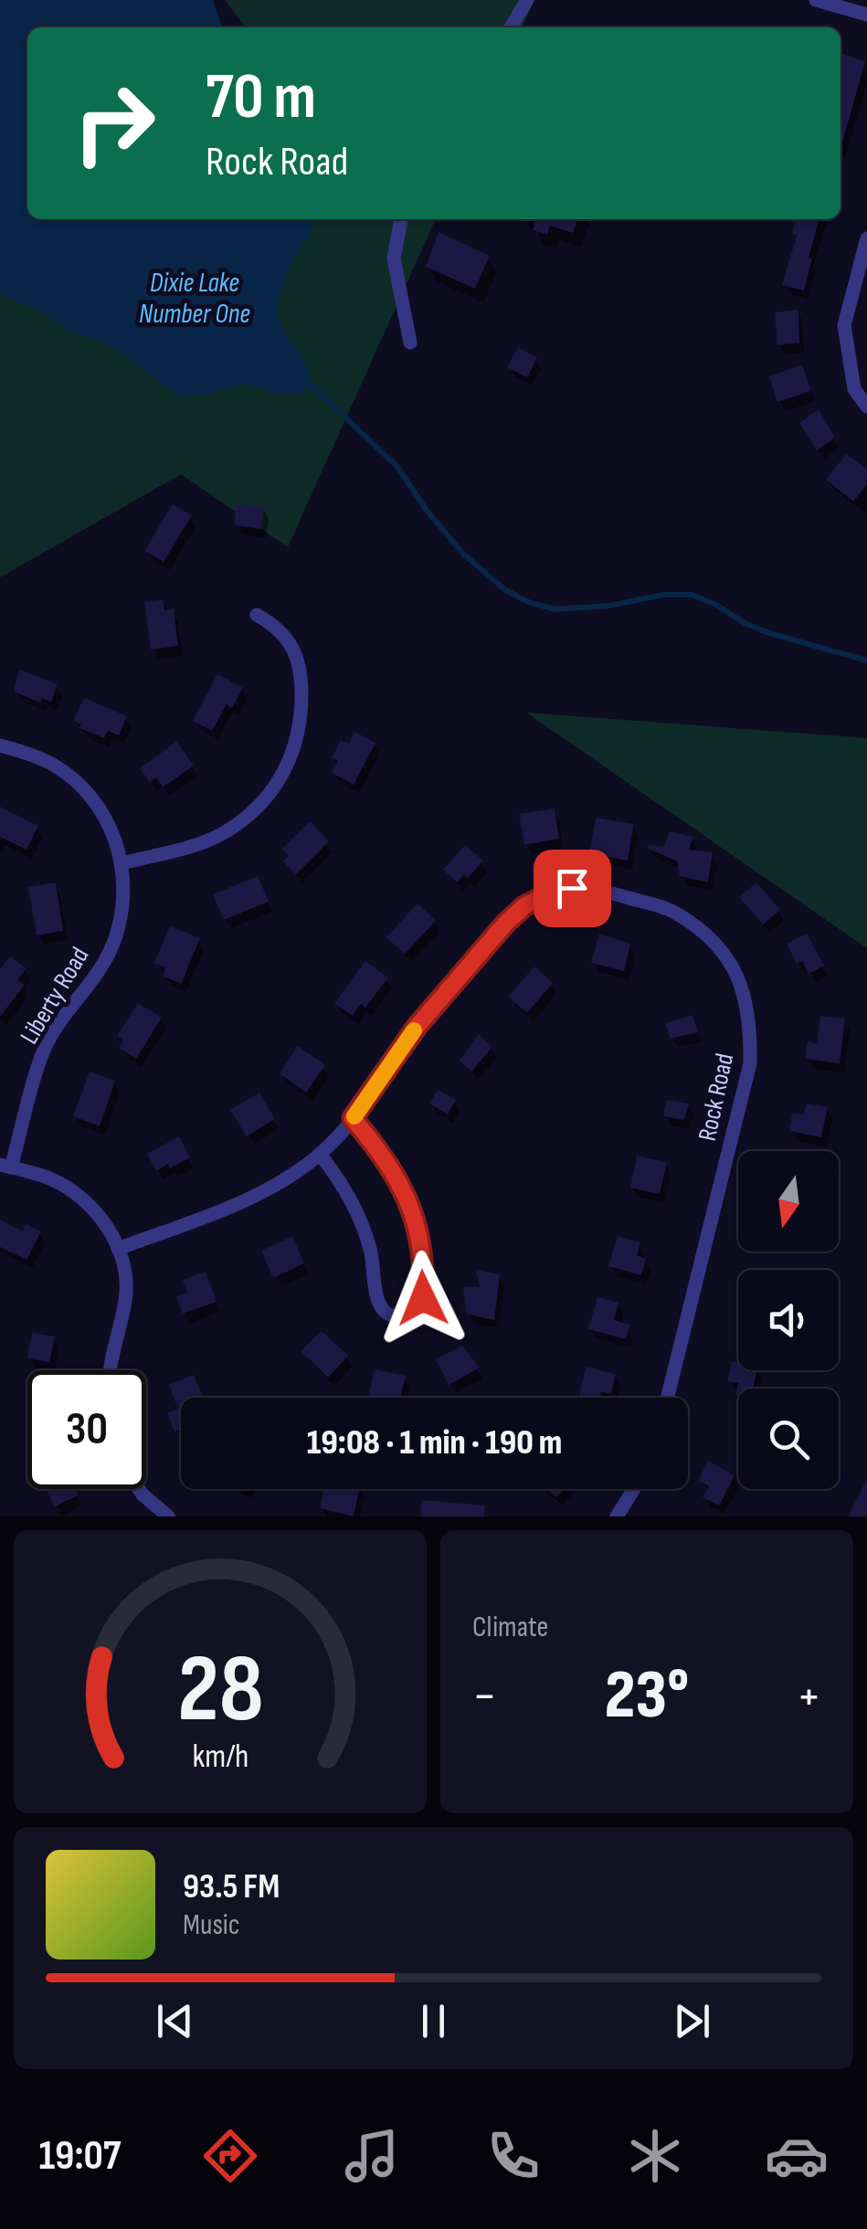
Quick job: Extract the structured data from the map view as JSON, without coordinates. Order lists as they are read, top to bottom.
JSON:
{
  "streets": {
    "street": ["Liberty Road", "Rock Road"]
  },
  "water": ["Dixie Lake Number One"],
  "north": "bottom",
  "page": {
    "turn": ["70 m", "Rock Road"],
    "limit": "30",
    "trip": "19:08 · 1 min · 190 m",
    "tile": "Climate",
    "heat": ["−", "23°", "+"],
    "song": ["93.5 FM", "Music"],
    "tabs": "19:07",
    "gauge": ["28", "km/h"]
  }
}
